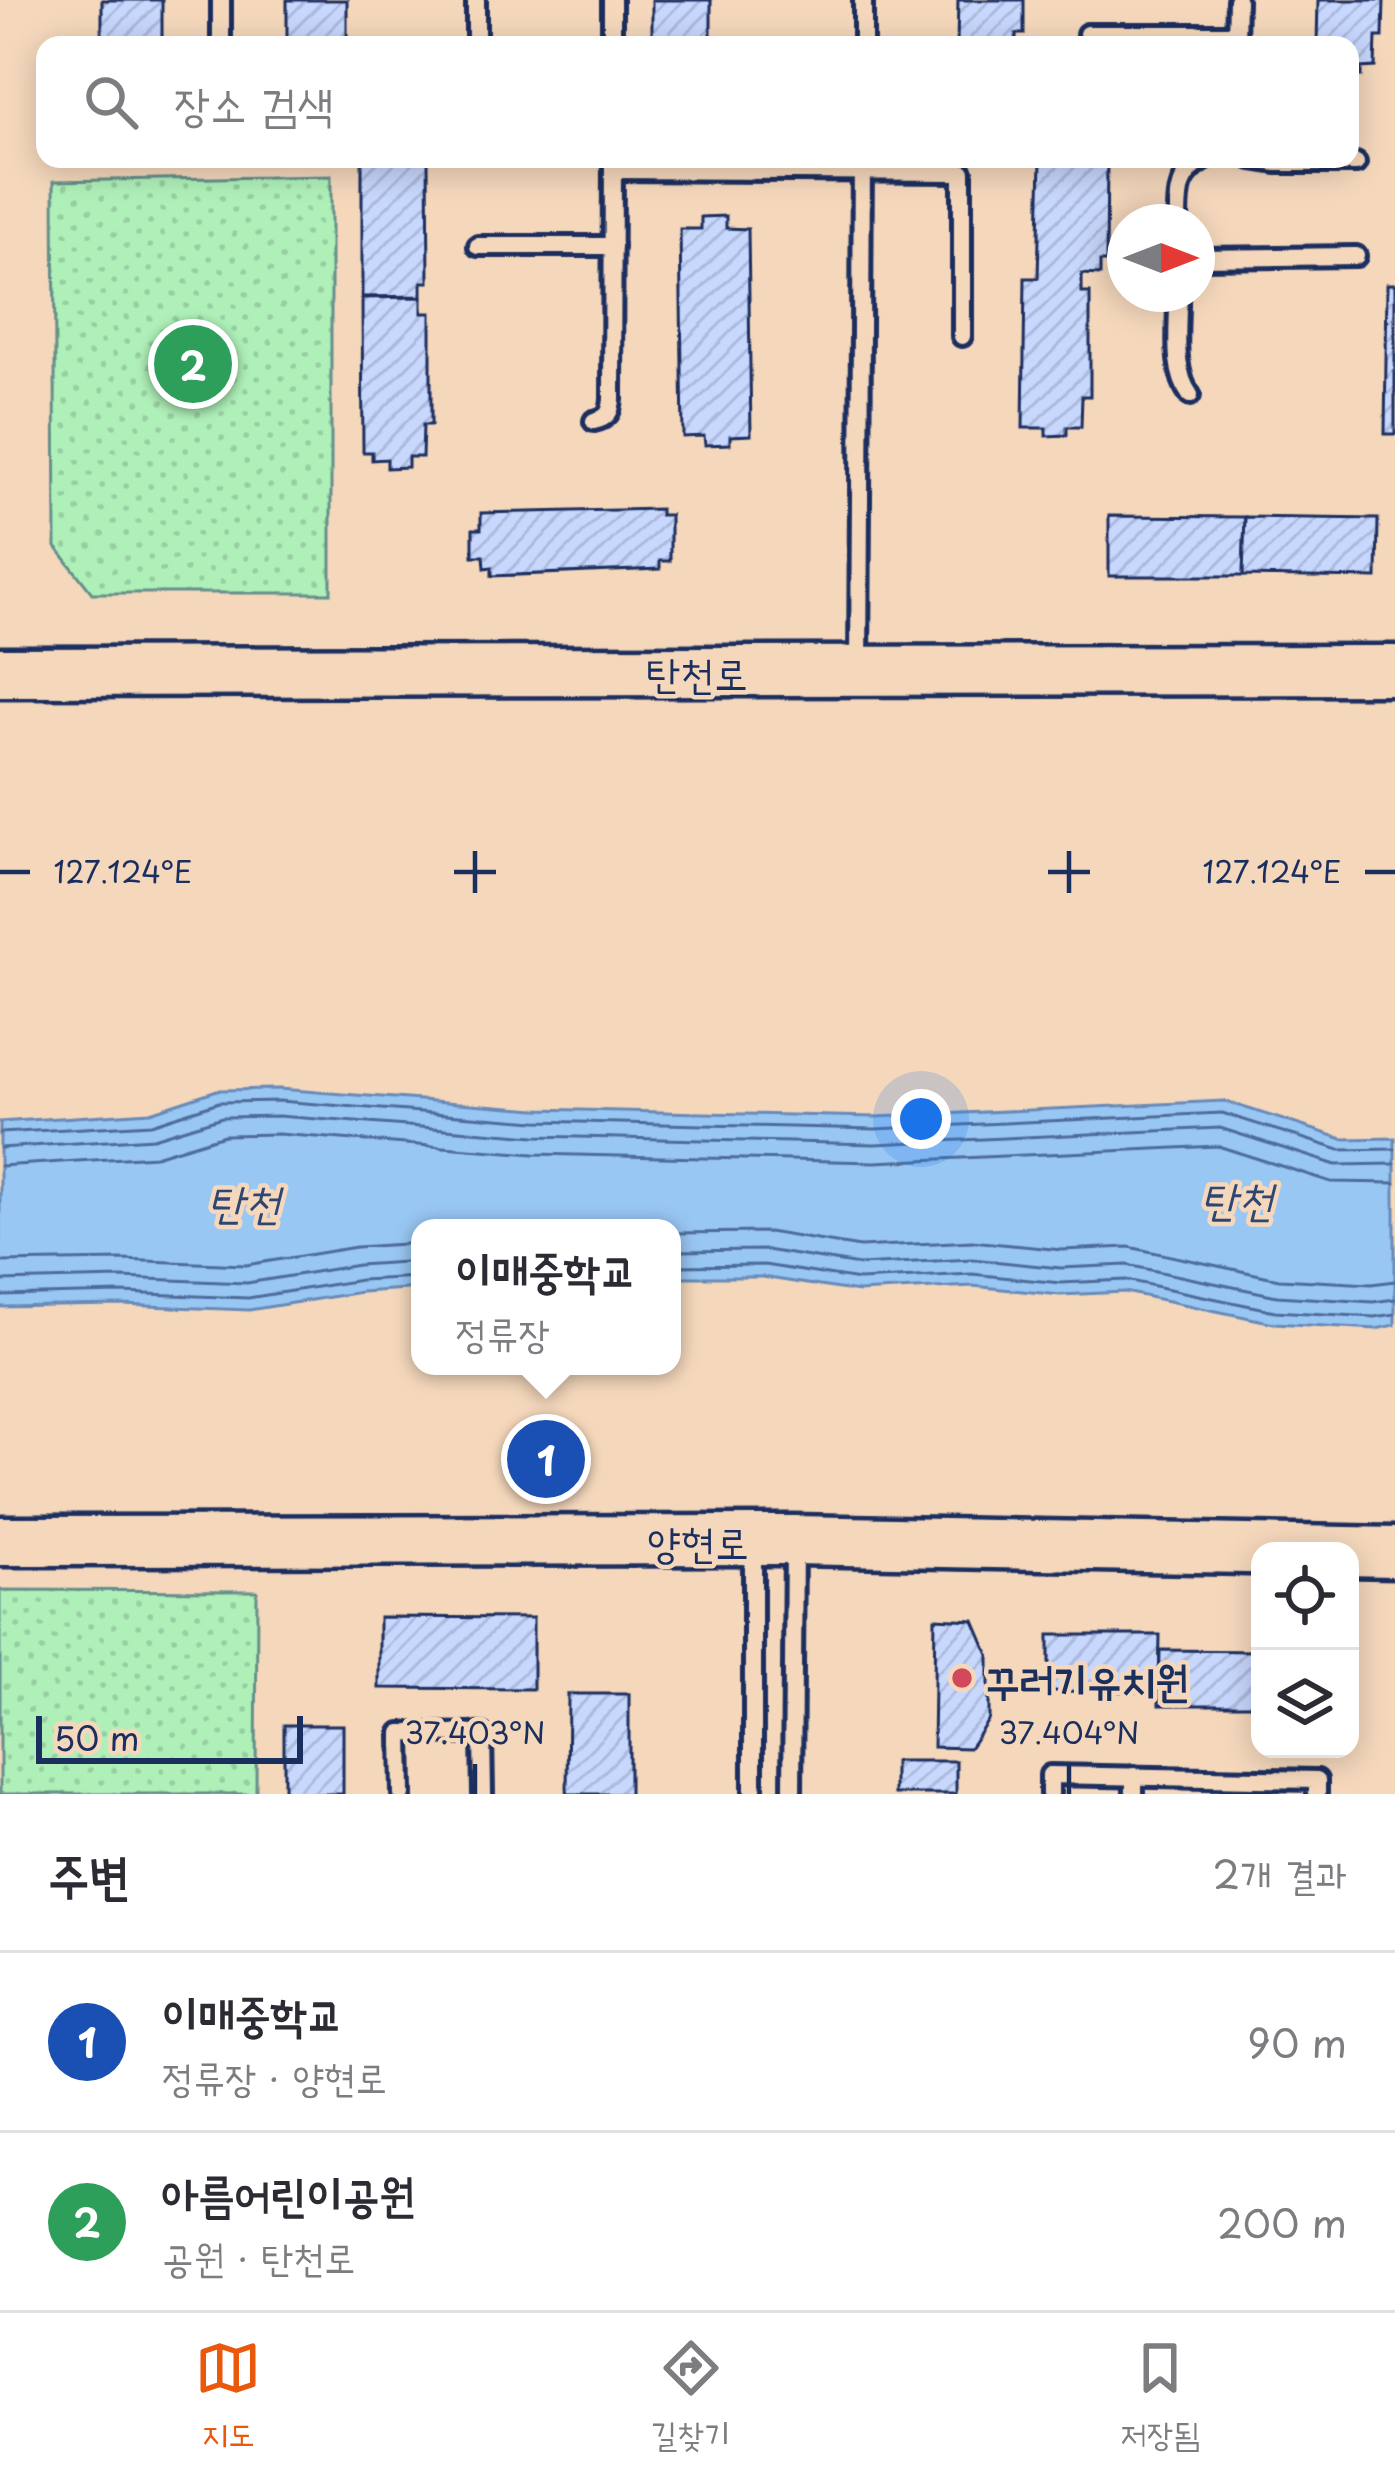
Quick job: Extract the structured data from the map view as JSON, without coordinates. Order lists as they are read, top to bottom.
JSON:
{
  "streets": {
    "main road": ["탄천로", "양현로"]
  },
  "water": ["탄천"],
  "places": ["꾸러기유치원"],
  "scale_bar": "50 m",
  "north": "right",
  "page": {
    "search": "장소 검색",
    "pins": ["2", "1"],
    "popup": ["이매중학교", "정류장"],
    "scale": "50 m",
    "heading": ["주변", "2개 결과"],
    "list": [
      {
        "mark": "1",
        "name": "이매중학교",
        "note": "정류장 · 양현로",
        "value": "90 m"
      },
      {
        "mark": "2",
        "name": "아름어린이공원",
        "note": "공원 · 탄천로",
        "value": "200 m"
      }
    ],
    "nav": ["지도", "길찾기", "저장됨"]
  },
  "coordinates": ["127.124°E", "37.403°N", "37.404°N"]
}
